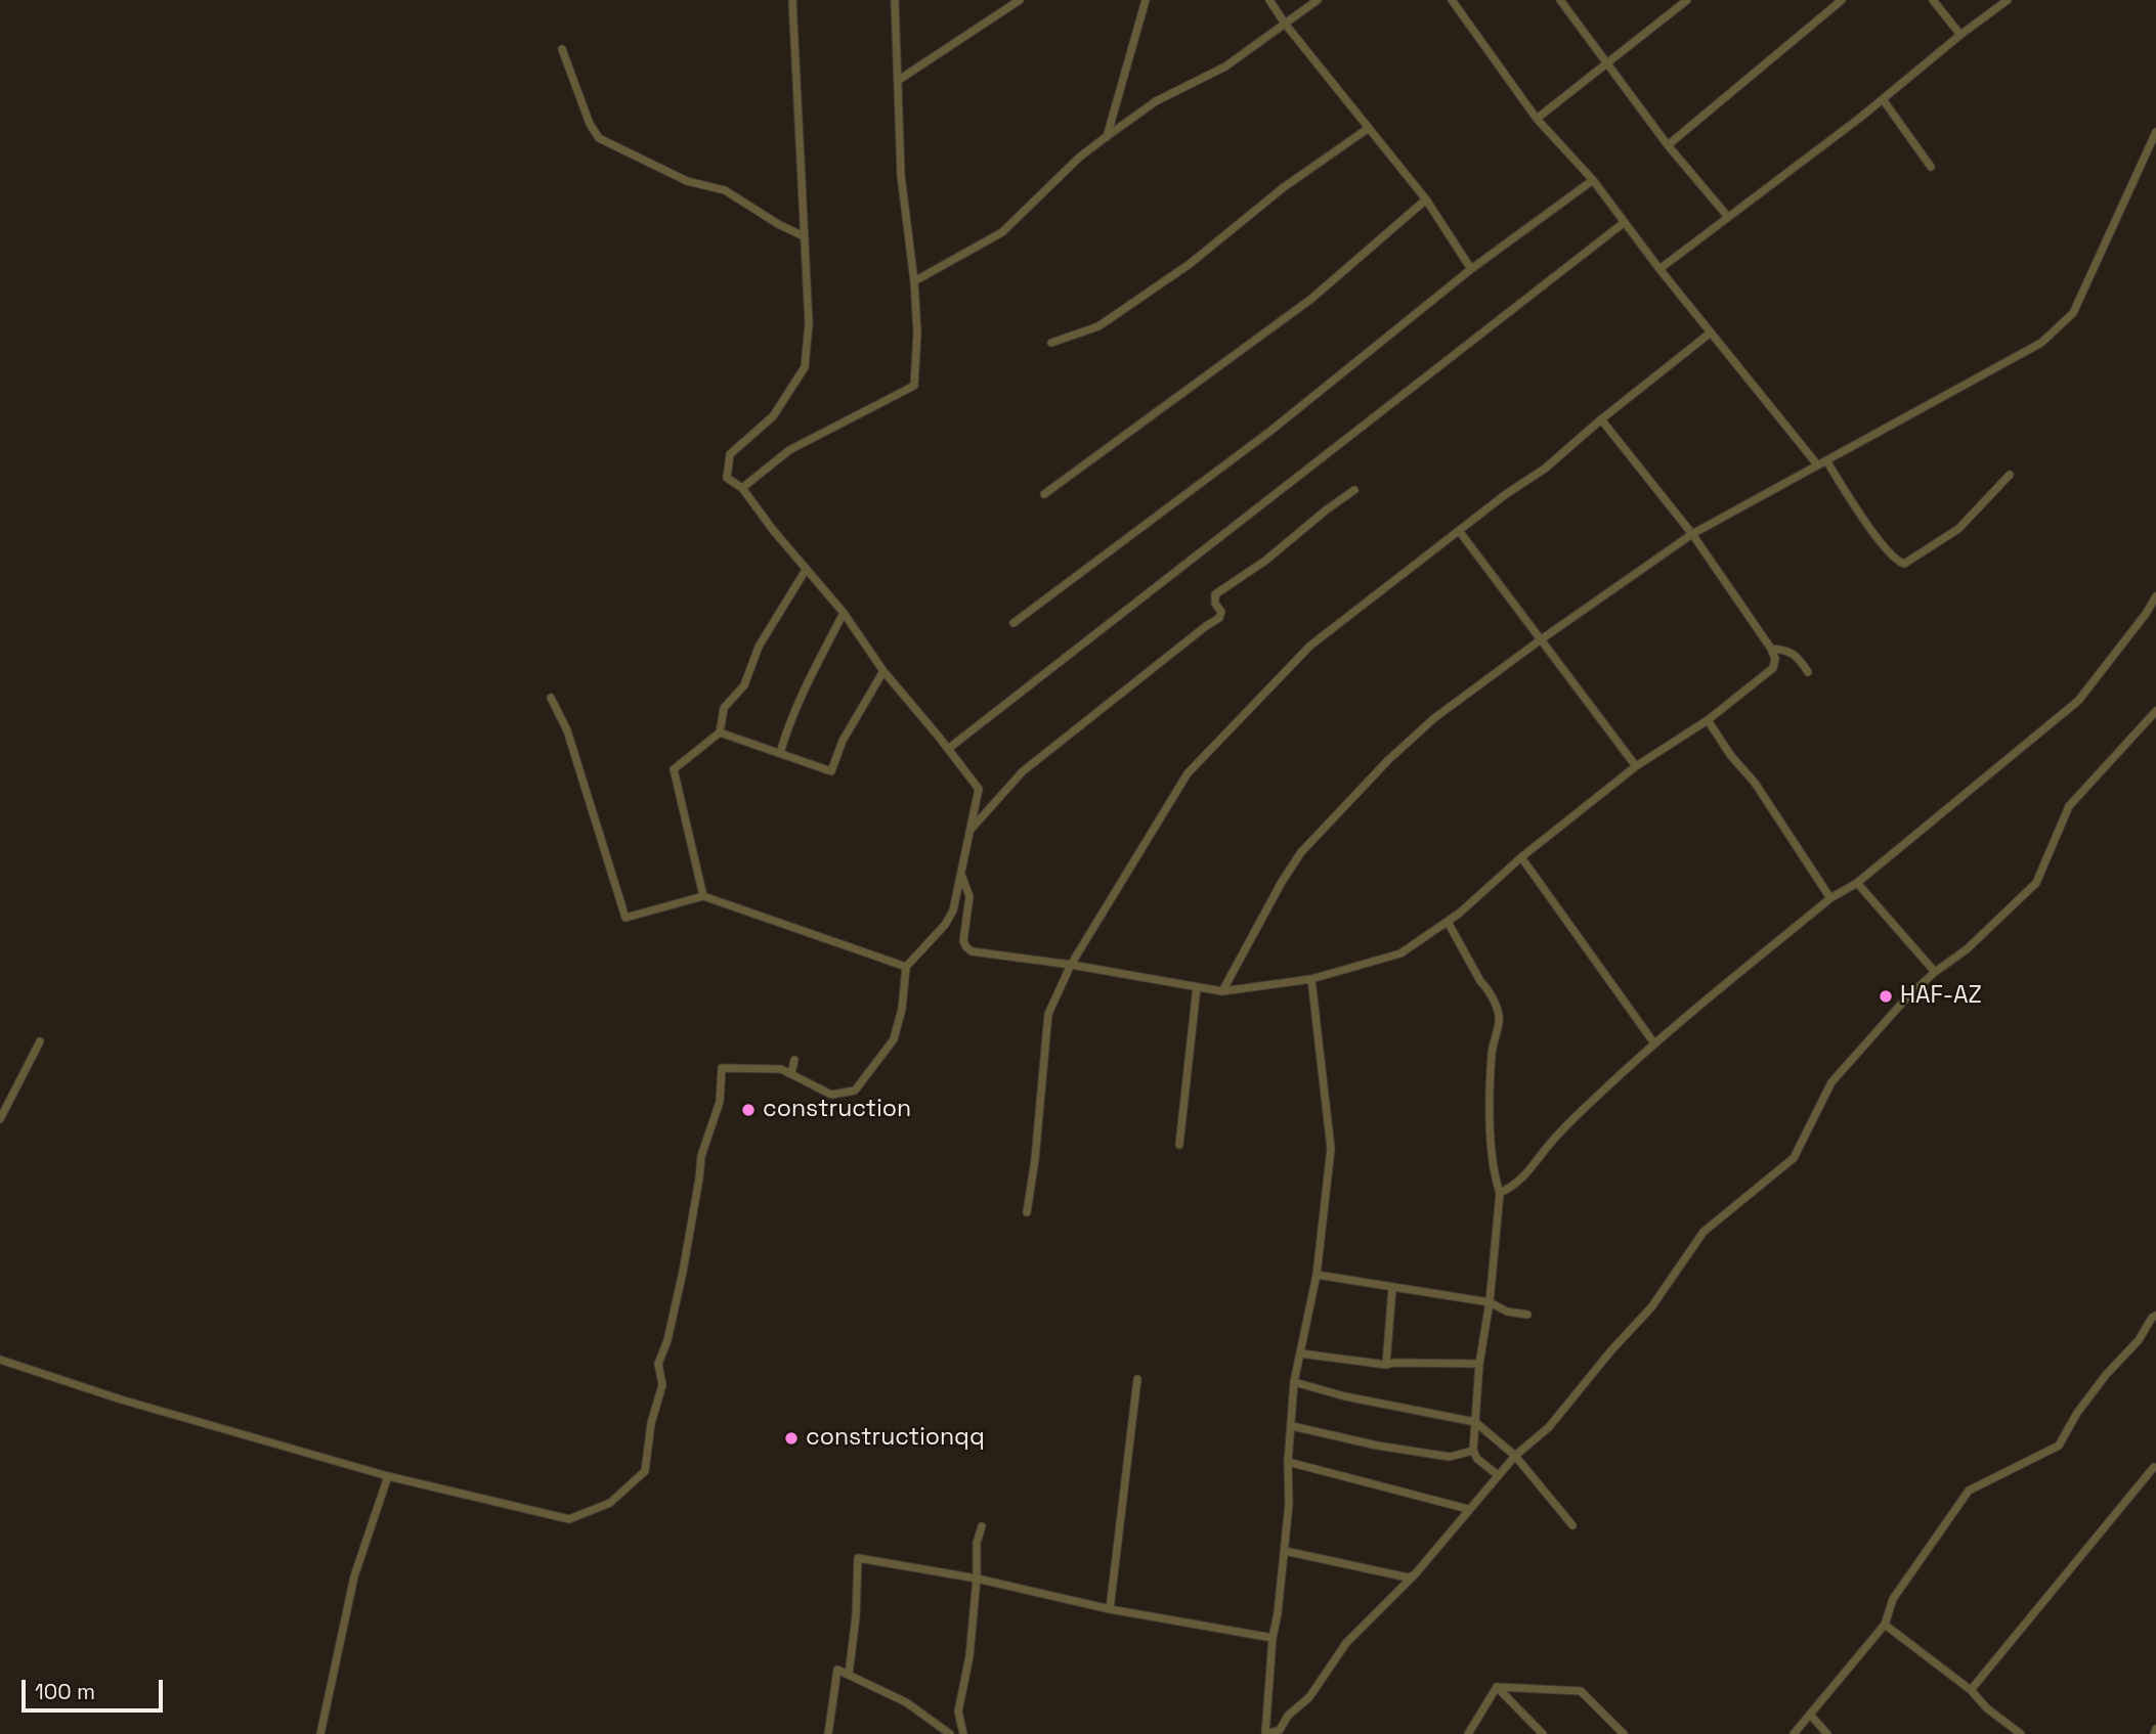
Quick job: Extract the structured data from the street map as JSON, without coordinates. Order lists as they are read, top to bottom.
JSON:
{
  "places": ["HAF-AZ", "construction", "constructionqq"],
  "scale_bar": "100 m"
}
